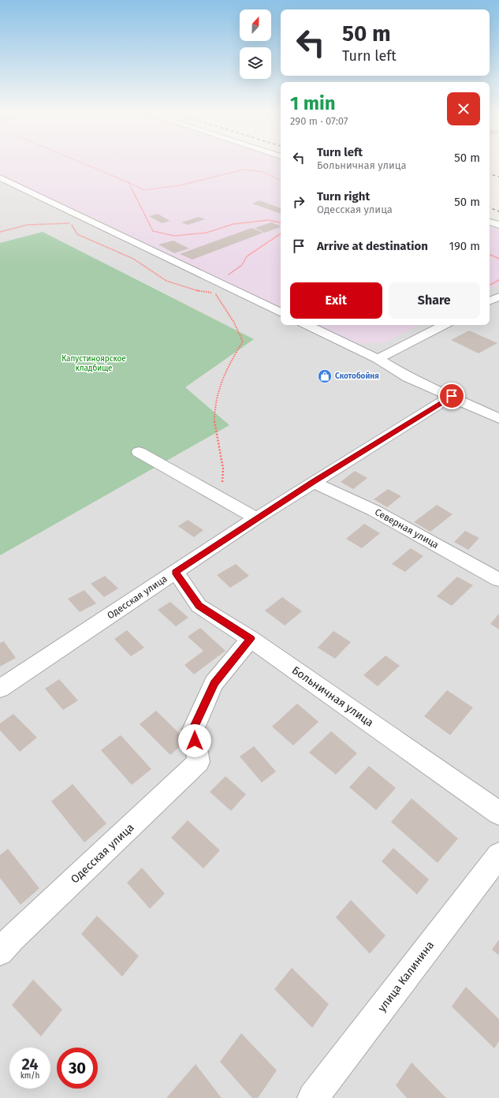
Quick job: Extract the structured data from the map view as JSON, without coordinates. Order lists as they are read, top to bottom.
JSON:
{
  "streets": {
    "street": [
      "Северная улица",
      "Одесская улица",
      "Больничная улица",
      "улица Калинина"
    ]
  },
  "crossings": [
    ["Северная улица", "Одесская улица"],
    ["Одесская улица", "Больничная улица"]
  ],
  "parks": ["Капустиноярское кладбище"],
  "places": {
    "shop": ["Скотобойня"]
  },
  "north": "top",
  "page": {
    "turn": ["50 m", "Turn left"],
    "heading": ["1 min", "290 m · 07:07"],
    "list": [
      {
        "name": "Turn left",
        "note": "Больничная улица",
        "value": "50 m"
      },
      {
        "name": "Turn right",
        "note": "Одесская улица",
        "value": "50 m"
      },
      {
        "name": "Arrive at destination",
        "value": "190 m"
      }
    ],
    "buttons": ["Exit", "Share"],
    "speed": "24 km/h",
    "limit": "30"
  }
}
